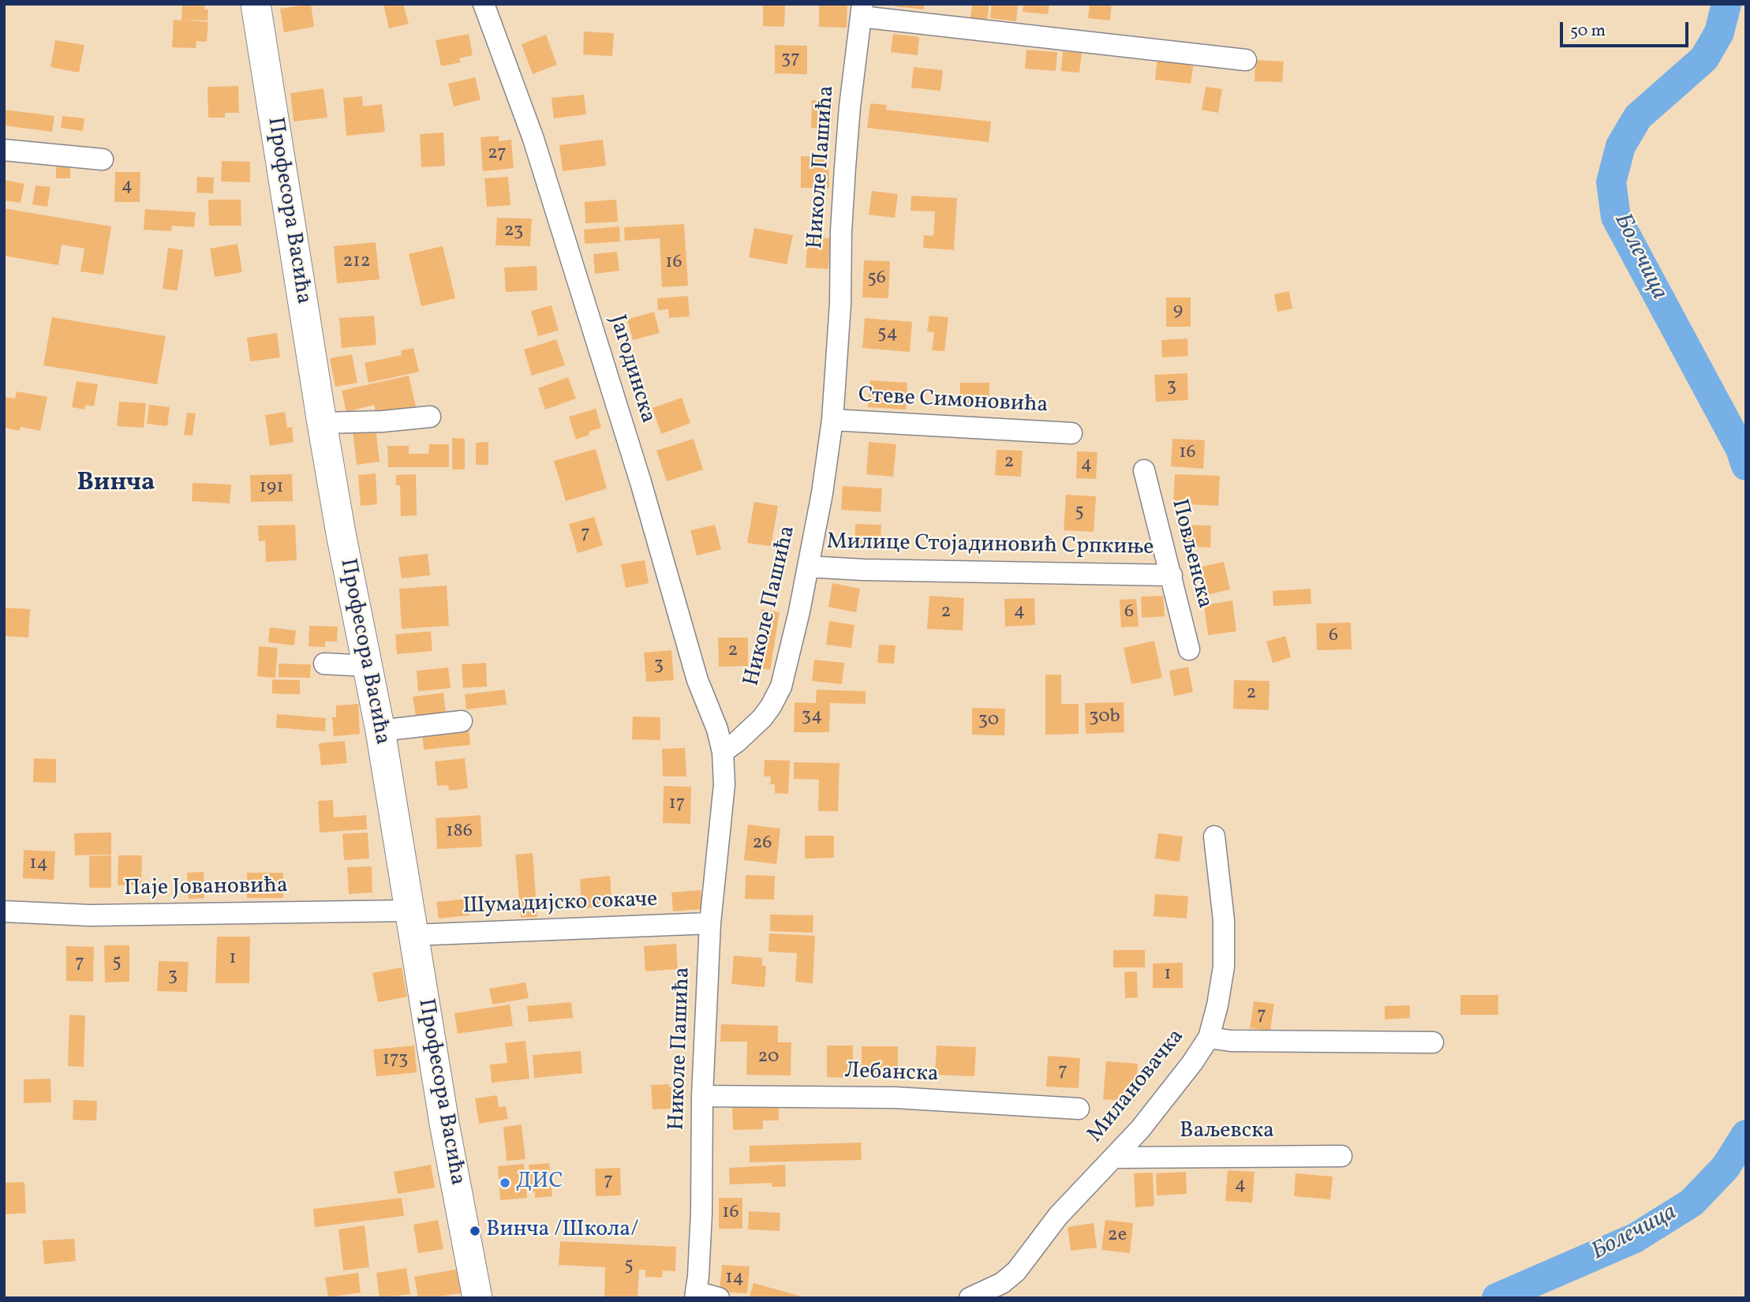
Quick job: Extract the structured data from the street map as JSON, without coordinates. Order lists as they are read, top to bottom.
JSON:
{
  "streets": {
    "street": [
      "Николе Пашића",
      "Професора Васића",
      "Јагодинска",
      "Стеве Симоновића",
      "Милице Стојадиновић Српкиње",
      "Повљенска",
      "Паје Јовановића",
      "Шумадијско сокаче",
      "Лебанска",
      "Милановачка",
      "Ваљевска"
    ]
  },
  "crossings": [
    ["Николе Пашића", "Јагодинска"],
    ["Николе Пашића", "Стеве Симоновића"],
    ["Николе Пашића", "Милице Стојадиновић Српкиње"],
    ["Николе Пашића", "Шумадијско сокаче"],
    ["Николе Пашића", "Лебанска"],
    ["Професора Васића", "Паје Јовановића"],
    ["Професора Васића", "Шумадијско сокаче"],
    ["Милице Стојадиновић Српкиње", "Повљенска"],
    ["Паје Јовановића", "Шумадијско сокаче"],
    ["Милановачка", "Ваљевска"]
  ],
  "districts": ["Винча"],
  "water": ["Болечица"],
  "places": ["ДИС", "Винча /Школа/"],
  "house_numbers": [
    "37",
    "27",
    "4",
    "23",
    "212",
    "16",
    "56",
    "9",
    "54",
    "3",
    "16",
    "2",
    "4",
    "191",
    "5",
    "7",
    "4",
    "2",
    "6",
    "6",
    "2",
    "3",
    "2",
    "34",
    "30b",
    "30",
    "17",
    "186",
    "26",
    "14",
    "1",
    "5",
    "7",
    "1",
    "3",
    "7",
    "20",
    "173",
    "7",
    "7",
    "4",
    "16",
    "2e",
    "5",
    "14"
  ],
  "scale_bar": "50 m"
}
